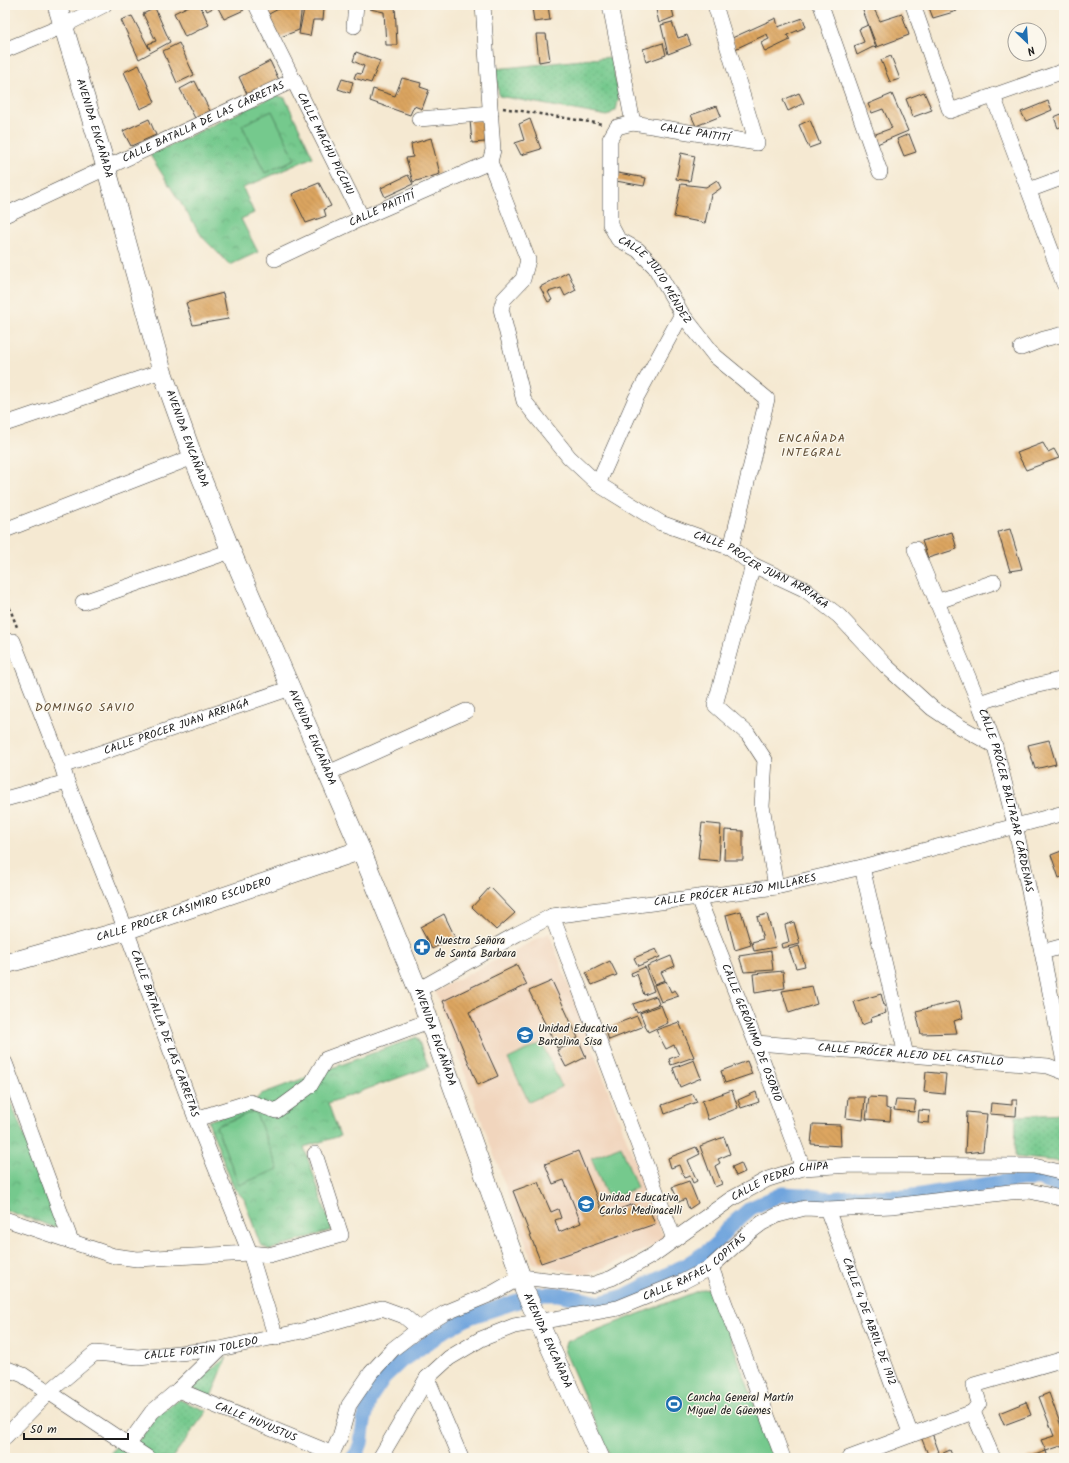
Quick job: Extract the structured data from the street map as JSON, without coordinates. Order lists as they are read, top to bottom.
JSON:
{
  "streets": {
    "main road": ["AVENIDA ENCAÑADA", "CALLE PROCER CASIMIRO ESCUDERO"],
    "street": [
      "CALLE BATALLA DE LAS CARRETAS",
      "CALLE PAITITÍ",
      "CALLE MACHU PICCHU",
      "CALLE JULIO MÉNDEZ",
      "CALLE PROCER JUAN ARRIAGA",
      "CALLE PRÓCER BALTAZAR CÁRDENAS",
      "CALLE PRÓCER ALEJO MILLARES",
      "CALLE GERÓNIMO DE OSORIO",
      "CALLE PRÓCER ALEJO DEL CASTILLO",
      "CALLE PEDRO CHIPA",
      "CALLE RAFAEL COPITAS",
      "CALLE 4 DE ABRIL DE 1912",
      "CALLE FORTIN TOLEDO",
      "CALLE HUYUSTUS"
    ]
  },
  "crossings": [
    ["CALLE BATALLA DE LAS CARRETAS", "AVENIDA ENCAÑADA"],
    ["CALLE BATALLA DE LAS CARRETAS", "CALLE MACHU PICCHU"],
    ["CALLE BATALLA DE LAS CARRETAS", "CALLE PROCER JUAN ARRIAGA"],
    ["CALLE BATALLA DE LAS CARRETAS", "CALLE PROCER CASIMIRO ESCUDERO"],
    ["CALLE BATALLA DE LAS CARRETAS", "CALLE FORTIN TOLEDO"],
    ["AVENIDA ENCAÑADA", "CALLE PROCER JUAN ARRIAGA"],
    ["AVENIDA ENCAÑADA", "CALLE PRÓCER ALEJO MILLARES"],
    ["AVENIDA ENCAÑADA", "CALLE PROCER CASIMIRO ESCUDERO"],
    ["AVENIDA ENCAÑADA", "CALLE PEDRO CHIPA"],
    ["AVENIDA ENCAÑADA", "CALLE RAFAEL COPITAS"],
    ["CALLE PAITITÍ", "CALLE MACHU PICCHU"],
    ["CALLE PAITITÍ", "CALLE PROCER JUAN ARRIAGA"],
    ["CALLE JULIO MÉNDEZ", "CALLE PROCER JUAN ARRIAGA"],
    ["CALLE PROCER JUAN ARRIAGA", "CALLE PRÓCER BALTAZAR CÁRDENAS"],
    ["CALLE PRÓCER BALTAZAR CÁRDENAS", "CALLE PRÓCER ALEJO MILLARES"],
    ["CALLE PRÓCER ALEJO MILLARES", "CALLE GERÓNIMO DE OSORIO"],
    ["CALLE GERÓNIMO DE OSORIO", "CALLE PRÓCER ALEJO DEL CASTILLO"],
    ["CALLE GERÓNIMO DE OSORIO", "CALLE PEDRO CHIPA"],
    ["CALLE RAFAEL COPITAS", "CALLE 4 DE ABRIL DE 1912"]
  ],
  "districts": ["ENCAÑADA INTEGRAL", "DOMINGO SAVIO"],
  "places": {
    "pharmacy": ["Nuestra Señora de Santa Barbara"],
    "school or university": ["Unidad Educativa Bartolina Sisa", "Unidad Educativa Carlos Medinacelli"],
    "sports": ["Cancha General Martín Miguel de Güemes"]
  },
  "scale_bar": "50 m",
  "north": "bottom right"
}
